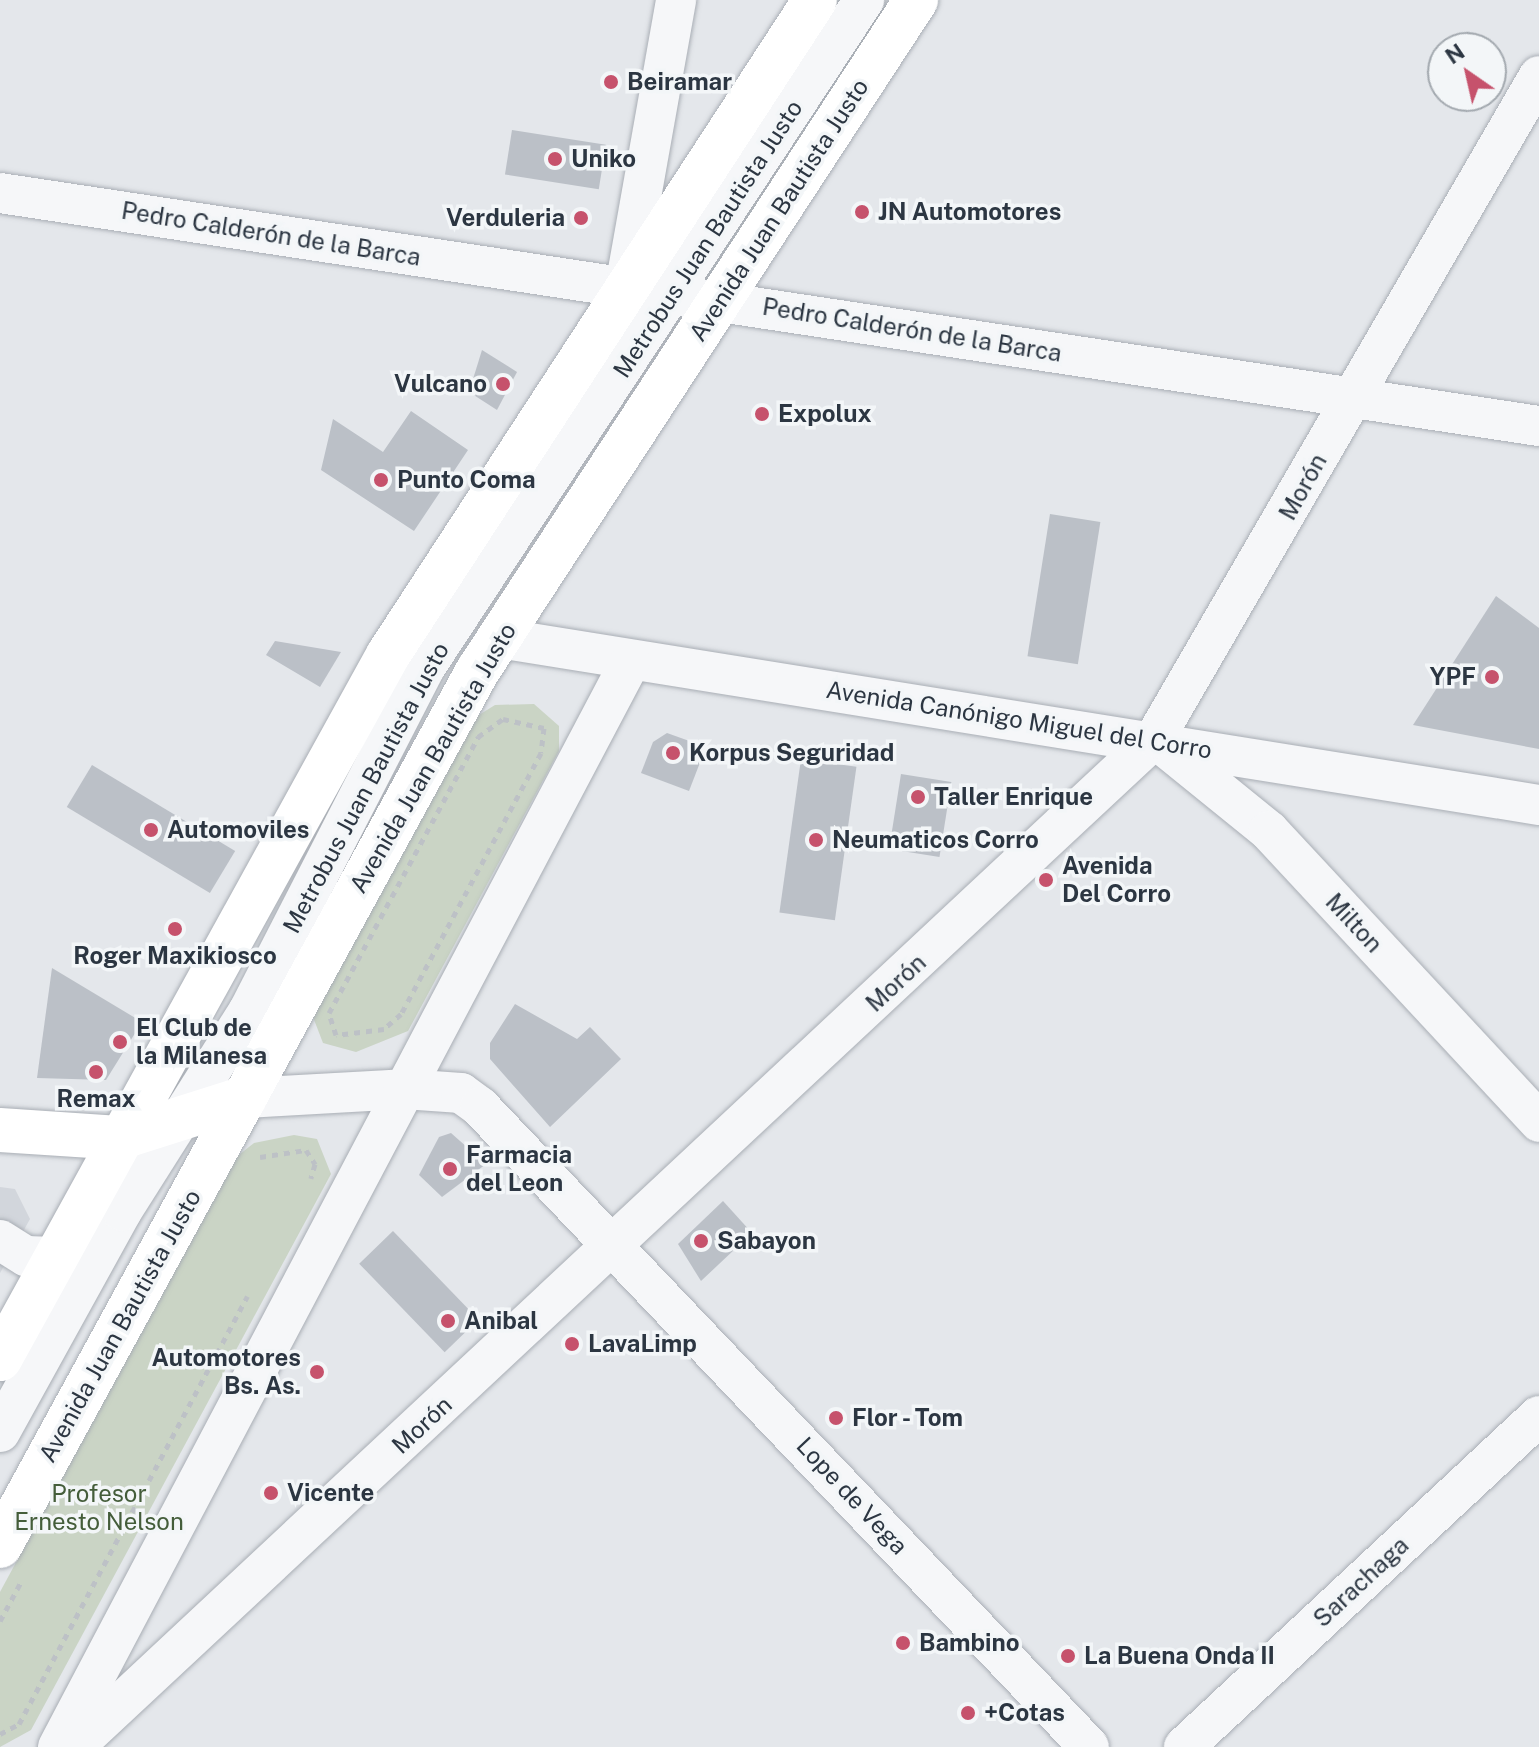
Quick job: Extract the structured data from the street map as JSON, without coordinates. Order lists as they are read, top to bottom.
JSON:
{
  "streets": {
    "main road": ["Avenida Juan Bautista Justo"],
    "street": [
      "Pedro Calderón de la Barca",
      "Metrobus Juan Bautista Justo",
      "Morón",
      "Avenida Canónigo Miguel del Corro",
      "Milton",
      "Lope de Vega",
      "Sarachaga"
    ]
  },
  "crossings": [
    ["Avenida Juan Bautista Justo", "Pedro Calderón de la Barca"],
    ["Avenida Juan Bautista Justo", "Avenida Canónigo Miguel del Corro"],
    ["Avenida Juan Bautista Justo", "Lope de Vega"],
    ["Pedro Calderón de la Barca", "Metrobus Juan Bautista Justo"],
    ["Pedro Calderón de la Barca", "Morón"],
    ["Morón", "Avenida Canónigo Miguel del Corro"],
    ["Morón", "Milton"],
    ["Morón", "Lope de Vega"],
    ["Avenida Canónigo Miguel del Corro", "Milton"]
  ],
  "parks": ["Profesor Ernesto Nelson"],
  "places": [
    "Beiramar",
    "Uniko",
    "JN Automotores",
    "Verduleria",
    "Vulcano",
    "Expolux",
    "Punto Coma",
    "YPF",
    "Korpus Seguridad",
    "Taller Enrique",
    "Automoviles",
    "Neumaticos Corro",
    "Avenida Del Corro",
    "Roger Maxikiosco",
    "El Club de la Milanesa",
    "Remax",
    "Farmacia del Leon",
    "Sabayon",
    "Anibal",
    "LavaLimp",
    "Automotores Bs. As.",
    "Flor - Tom",
    "Vicente",
    "Bambino",
    "La Buena Onda II",
    "+Cotas"
  ],
  "north": "top left"
}
